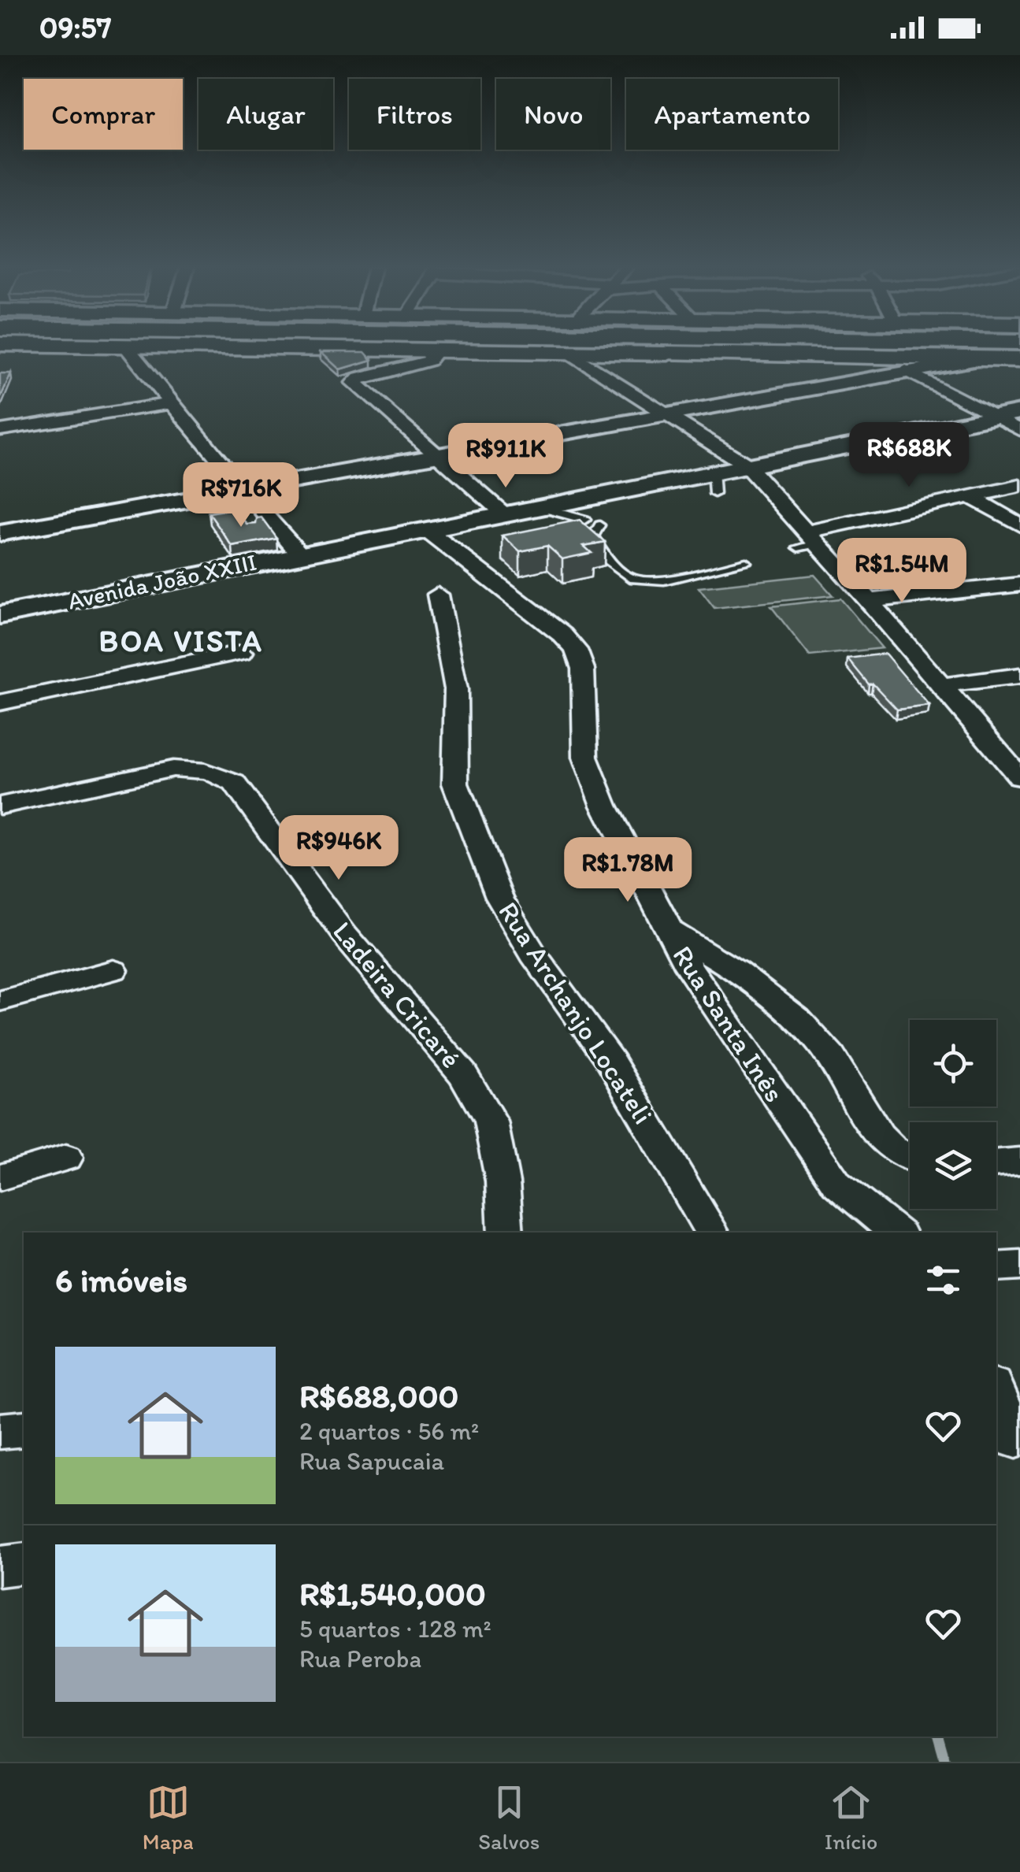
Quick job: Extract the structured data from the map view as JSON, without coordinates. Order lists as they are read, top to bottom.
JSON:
{
  "streets": {
    "street": [
      "Avenida João XXIII",
      "Ladeira Cricaré",
      "Rua Archanjo Locateli",
      "Rua Santa Inês"
    ]
  },
  "crossings": [
    ["Avenida João XXIII", "Rua Santa Inês"]
  ],
  "districts": ["BOA VISTA"],
  "page": {
    "status": "09:57",
    "chip": [
      "Comprar",
      "Alugar",
      "Filtros",
      "Novo",
      "Apartamento"
    ],
    "price": [
      "R$688K",
      "R$911K",
      "R$716K",
      "R$1.54M",
      "R$946K",
      "R$1.78M"
    ],
    "heading": "6 imóveis",
    "list": [
      {
        "name": "R$688,000",
        "note": "2 quartos · 56 m² · Rua Sapucaia"
      },
      {
        "name": "R$1,540,000",
        "note": "5 quartos · 128 m² · Rua Peroba"
      }
    ],
    "tabs": ["Mapa", "Salvos", "Início"]
  }
}
